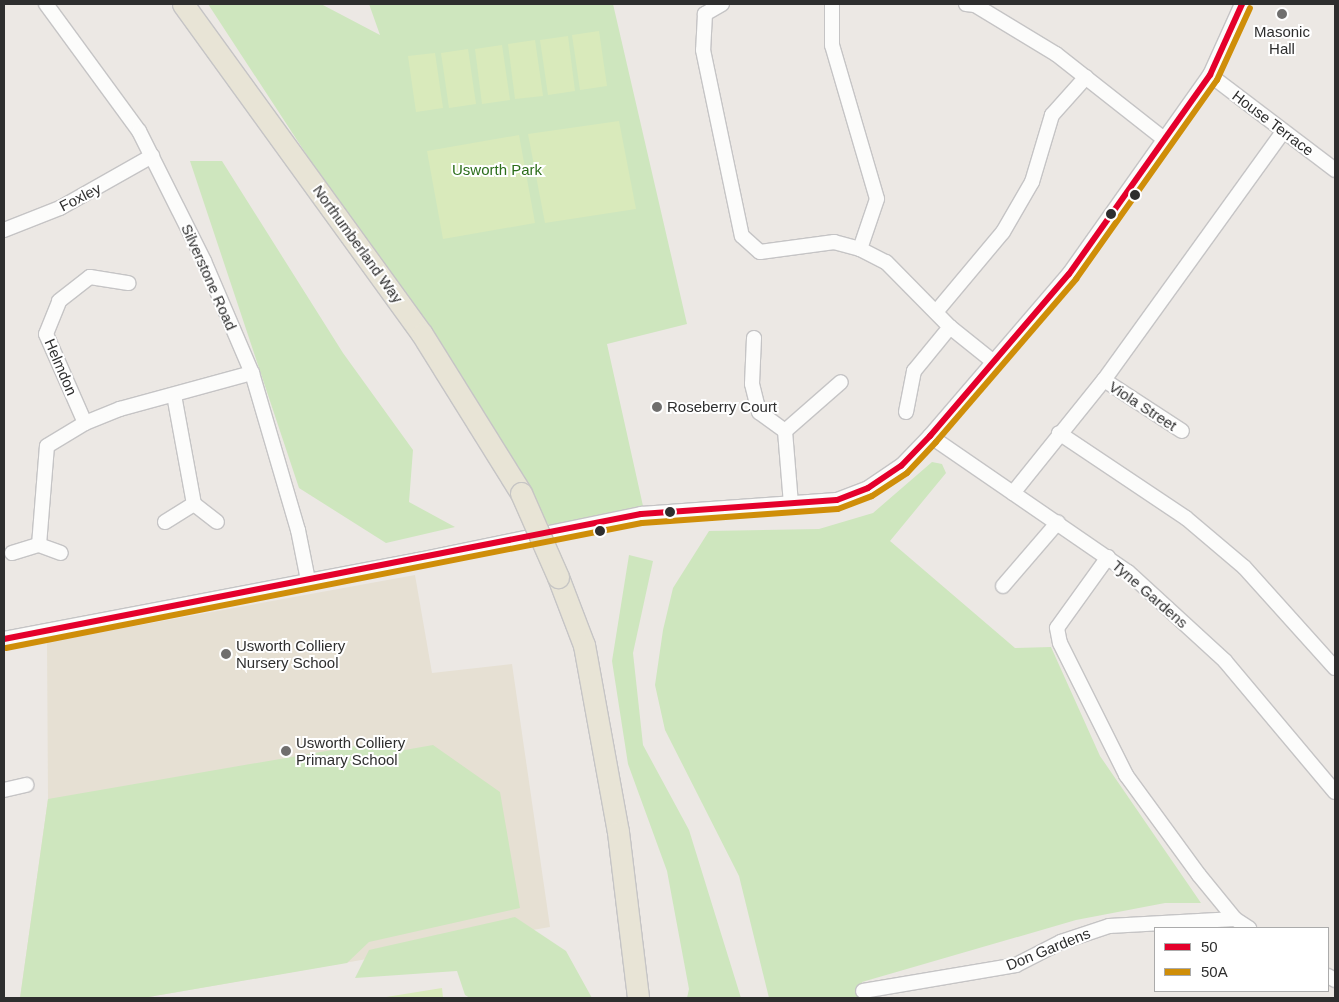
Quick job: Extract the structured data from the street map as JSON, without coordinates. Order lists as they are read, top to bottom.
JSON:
{
  "streets": {
    "main road": ["Northumberland Way"],
    "street": [
      "House Terrace",
      "Foxley",
      "Silverstone Road",
      "Helmdon",
      "Viola Street",
      "Tyne Gardens",
      "Don Gardens"
    ]
  },
  "crossings": [
    ["Foxley", "Silverstone Road"]
  ],
  "parks": ["Usworth Park"],
  "places": [
    "Masonic Hall",
    "Roseberry Court",
    "Usworth Colliery Nursery School",
    "Usworth Colliery Primary School"
  ],
  "lines": ["transit line 50", "transit line 50A"],
  "legend": ["50", "50A"]
}
